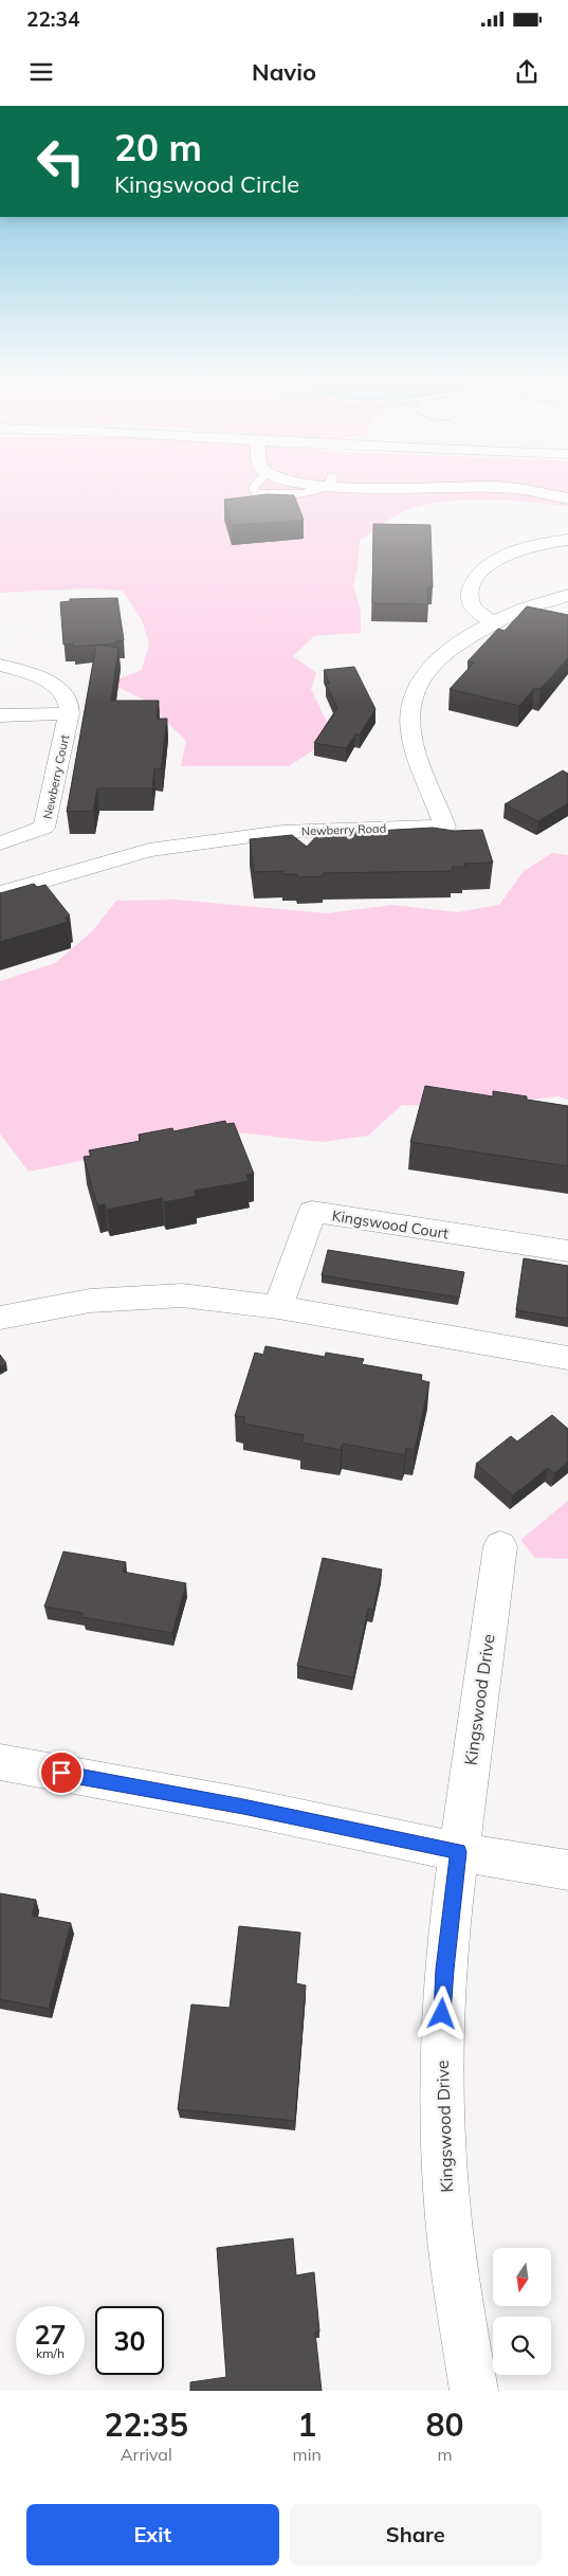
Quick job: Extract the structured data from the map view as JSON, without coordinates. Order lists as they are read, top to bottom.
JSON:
{
  "streets": {
    "street": [
      "Newberry Court",
      "Newberry Road",
      "Kingswood Court",
      "Kingswood Drive"
    ]
  },
  "crossings": [
    ["Newberry Court", "Newberry Road"]
  ],
  "north": "bottom",
  "page": {
    "status": "22:34",
    "header": "Navio",
    "turn": ["20 m", "Kingswood Circle"],
    "speed": "27 km/h",
    "limit": "30",
    "eta": [
      "22:35",
      "Arrival",
      "1",
      "min",
      "80",
      "m"
    ],
    "buttons": ["Exit", "Share"]
  }
}
